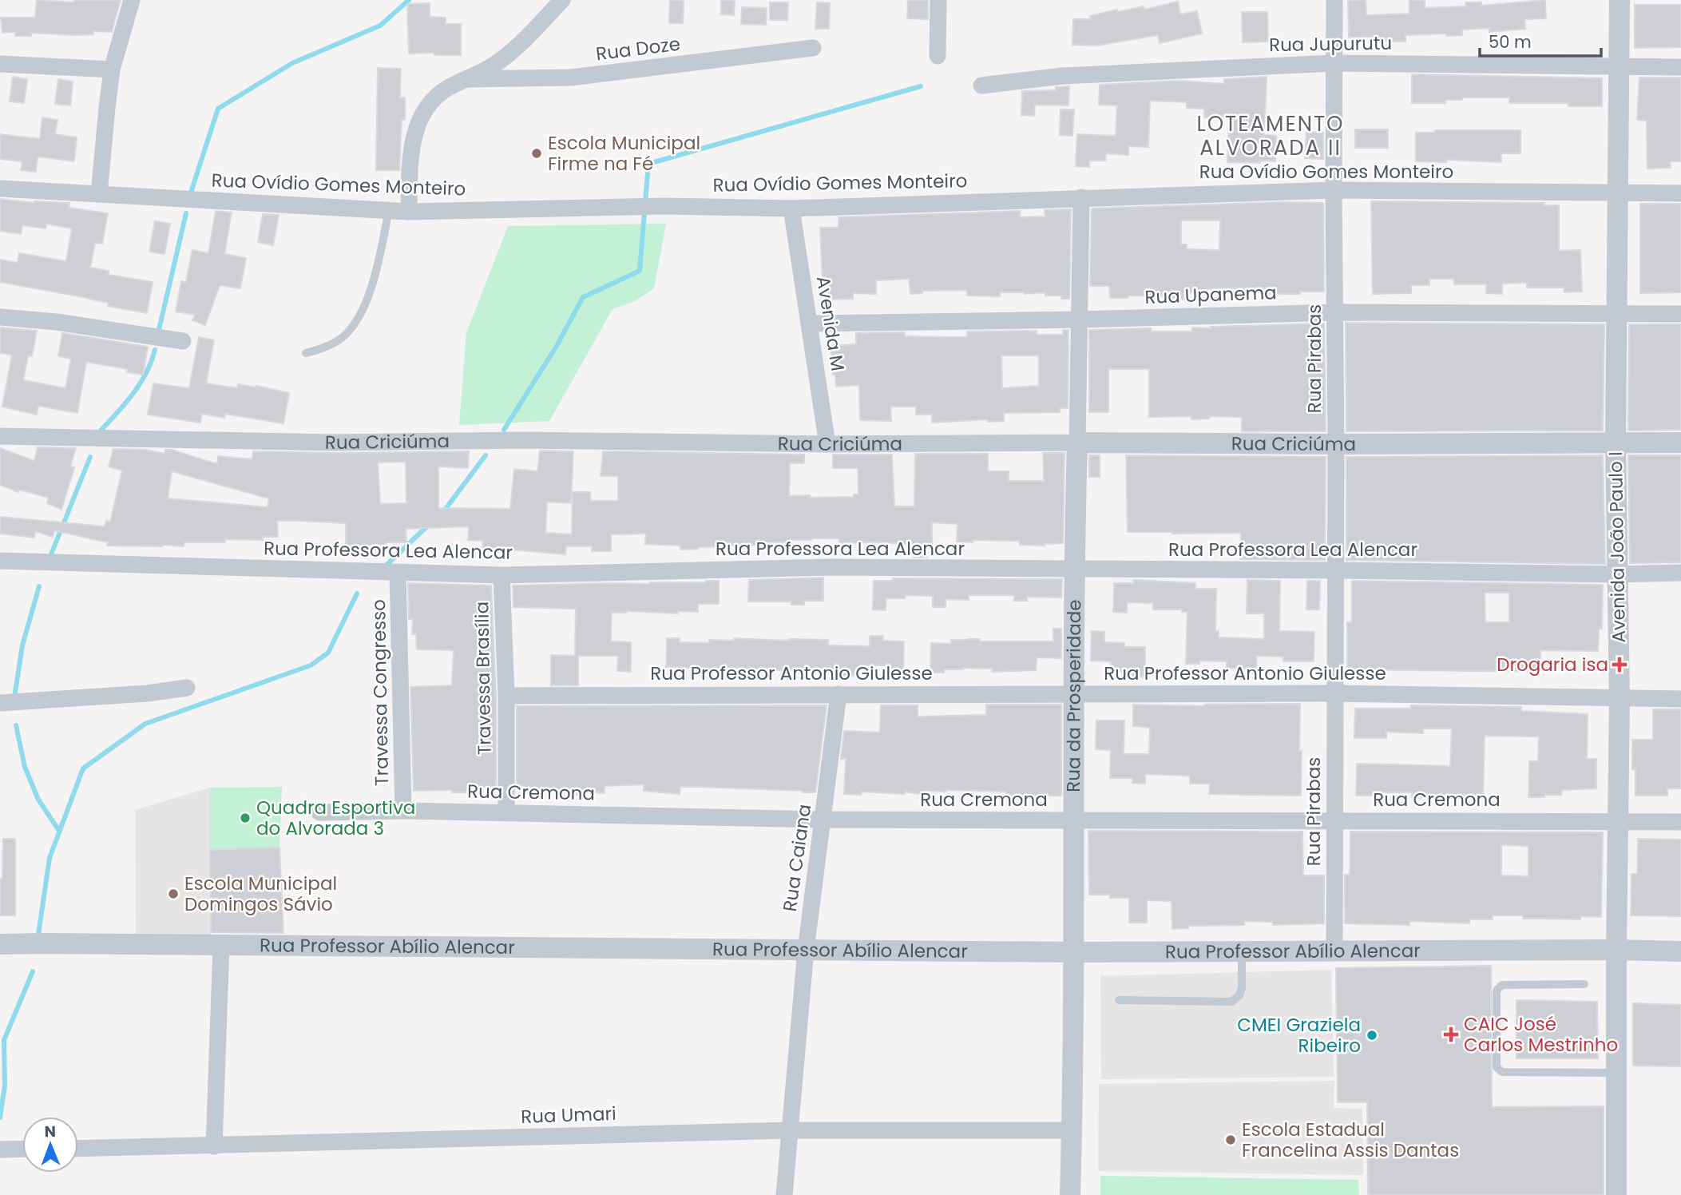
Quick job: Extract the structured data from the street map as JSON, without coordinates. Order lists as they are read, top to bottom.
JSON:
{
  "streets": {
    "street": [
      "Rua Jupurutu",
      "Rua Doze",
      "Rua Ovídio Gomes Monteiro",
      "Rua Upanema",
      "Avenida M",
      "Rua Pirabas",
      "Rua Criciúma",
      "Avenida João Paulo I",
      "Rua Professora Lea Alencar",
      "Rua Professor Antonio Giulesse",
      "Travessa Brasília",
      "Travessa Congresso",
      "Rua da Prosperidade",
      "Rua Cremona",
      "Rua Caiana",
      "Rua Professor Abílio Alencar",
      "Rua Umari"
    ]
  },
  "crossings": [
    ["Rua Jupurutu", "Rua Pirabas"],
    ["Rua Jupurutu", "Avenida João Paulo I"],
    ["Rua Ovídio Gomes Monteiro", "Avenida M"],
    ["Rua Ovídio Gomes Monteiro", "Rua Pirabas"],
    ["Rua Ovídio Gomes Monteiro", "Avenida João Paulo I"],
    ["Rua Ovídio Gomes Monteiro", "Rua da Prosperidade"],
    ["Rua Upanema", "Avenida M"],
    ["Rua Upanema", "Rua Pirabas"],
    ["Rua Upanema", "Avenida João Paulo I"],
    ["Rua Upanema", "Rua da Prosperidade"],
    ["Avenida M", "Rua Criciúma"],
    ["Rua Pirabas", "Rua Criciúma"],
    ["Rua Pirabas", "Rua Professora Lea Alencar"],
    ["Rua Pirabas", "Rua Professor Antonio Giulesse"],
    ["Rua Pirabas", "Rua Cremona"],
    ["Rua Pirabas", "Rua Professor Abílio Alencar"],
    ["Rua Criciúma", "Avenida João Paulo I"],
    ["Rua Criciúma", "Rua da Prosperidade"],
    ["Avenida João Paulo I", "Rua Professora Lea Alencar"],
    ["Avenida João Paulo I", "Rua Professor Antonio Giulesse"],
    ["Avenida João Paulo I", "Rua Cremona"],
    ["Avenida João Paulo I", "Rua Professor Abílio Alencar"],
    ["Rua Professora Lea Alencar", "Travessa Brasília"],
    ["Rua Professora Lea Alencar", "Travessa Congresso"],
    ["Rua Professora Lea Alencar", "Rua da Prosperidade"],
    ["Rua Professor Antonio Giulesse", "Travessa Brasília"],
    ["Rua Professor Antonio Giulesse", "Rua da Prosperidade"],
    ["Rua Professor Antonio Giulesse", "Rua Caiana"],
    ["Travessa Brasília", "Rua Cremona"],
    ["Travessa Congresso", "Rua Cremona"],
    ["Rua da Prosperidade", "Rua Cremona"],
    ["Rua da Prosperidade", "Rua Professor Abílio Alencar"],
    ["Rua da Prosperidade", "Rua Umari"],
    ["Rua Cremona", "Rua Caiana"],
    ["Rua Caiana", "Rua Professor Abílio Alencar"],
    ["Rua Caiana", "Rua Umari"]
  ],
  "districts": ["LOTEAMENTO ALVORADA II"],
  "places": {
    "other": [
      "Escola Municipal Firme na Fé",
      "Quadra Esportiva do Alvorada 3",
      "Escola Municipal Domingos Sávio",
      "CMEI Graziela Ribeiro",
      "Escola Estadual Francelina Assis Dantas"
    ],
    "health": ["Drogaria isa", "CAIC José Carlos Mestrinho"]
  },
  "scale_bar": "50 m",
  "north": "top"
}
